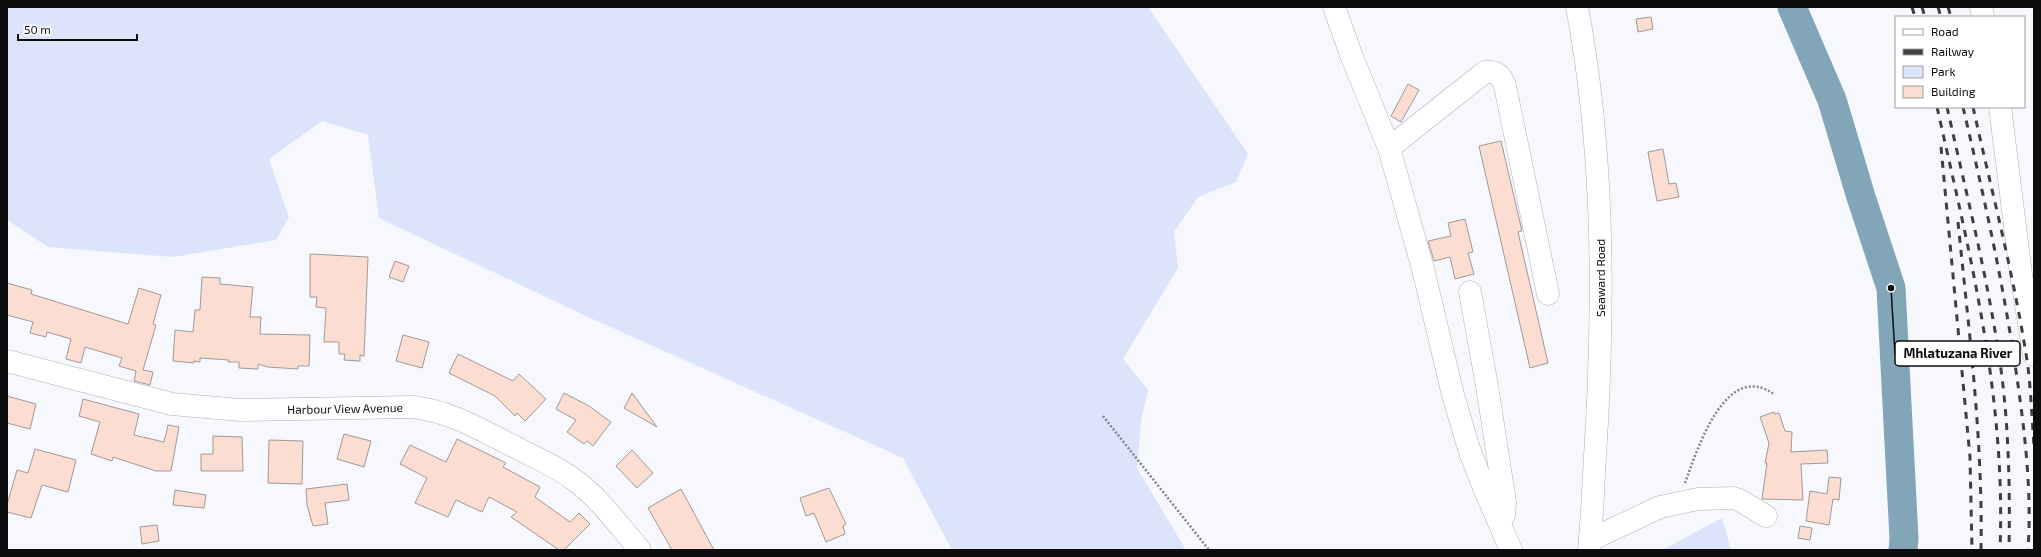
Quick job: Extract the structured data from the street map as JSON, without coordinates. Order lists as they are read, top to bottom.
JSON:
{
  "streets": {
    "street": ["Seaward Road", "Harbour View Avenue"]
  },
  "places": ["Mhlatuzana River"],
  "legend": [
    "Road",
    "Railway",
    "Park",
    "Building"
  ],
  "scale_bar": "50 m"
}
